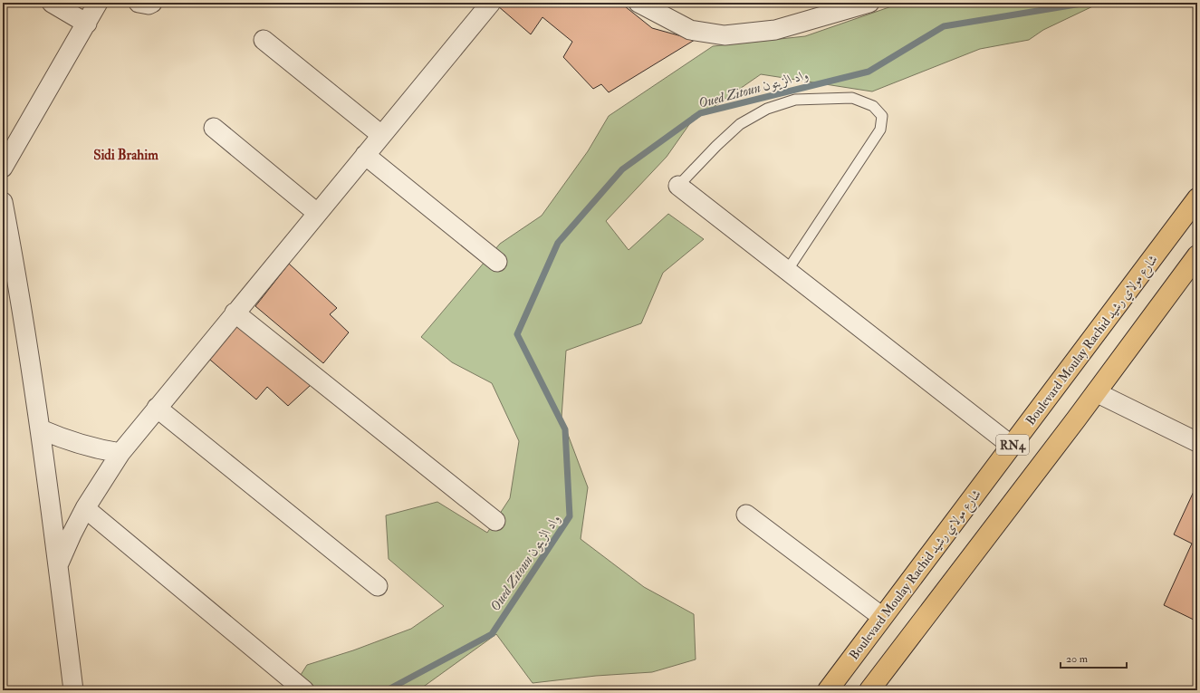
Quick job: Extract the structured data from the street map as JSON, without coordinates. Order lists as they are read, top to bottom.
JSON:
{
  "streets": {
    "main road": ["Boulevard Moulay Rachid شارع مولاي رشيد", "RN4"]
  },
  "districts": ["Sidi Brahim"],
  "water": ["Oued Zitoun واد الزيتون"],
  "scale_bar": "20 m"
}
